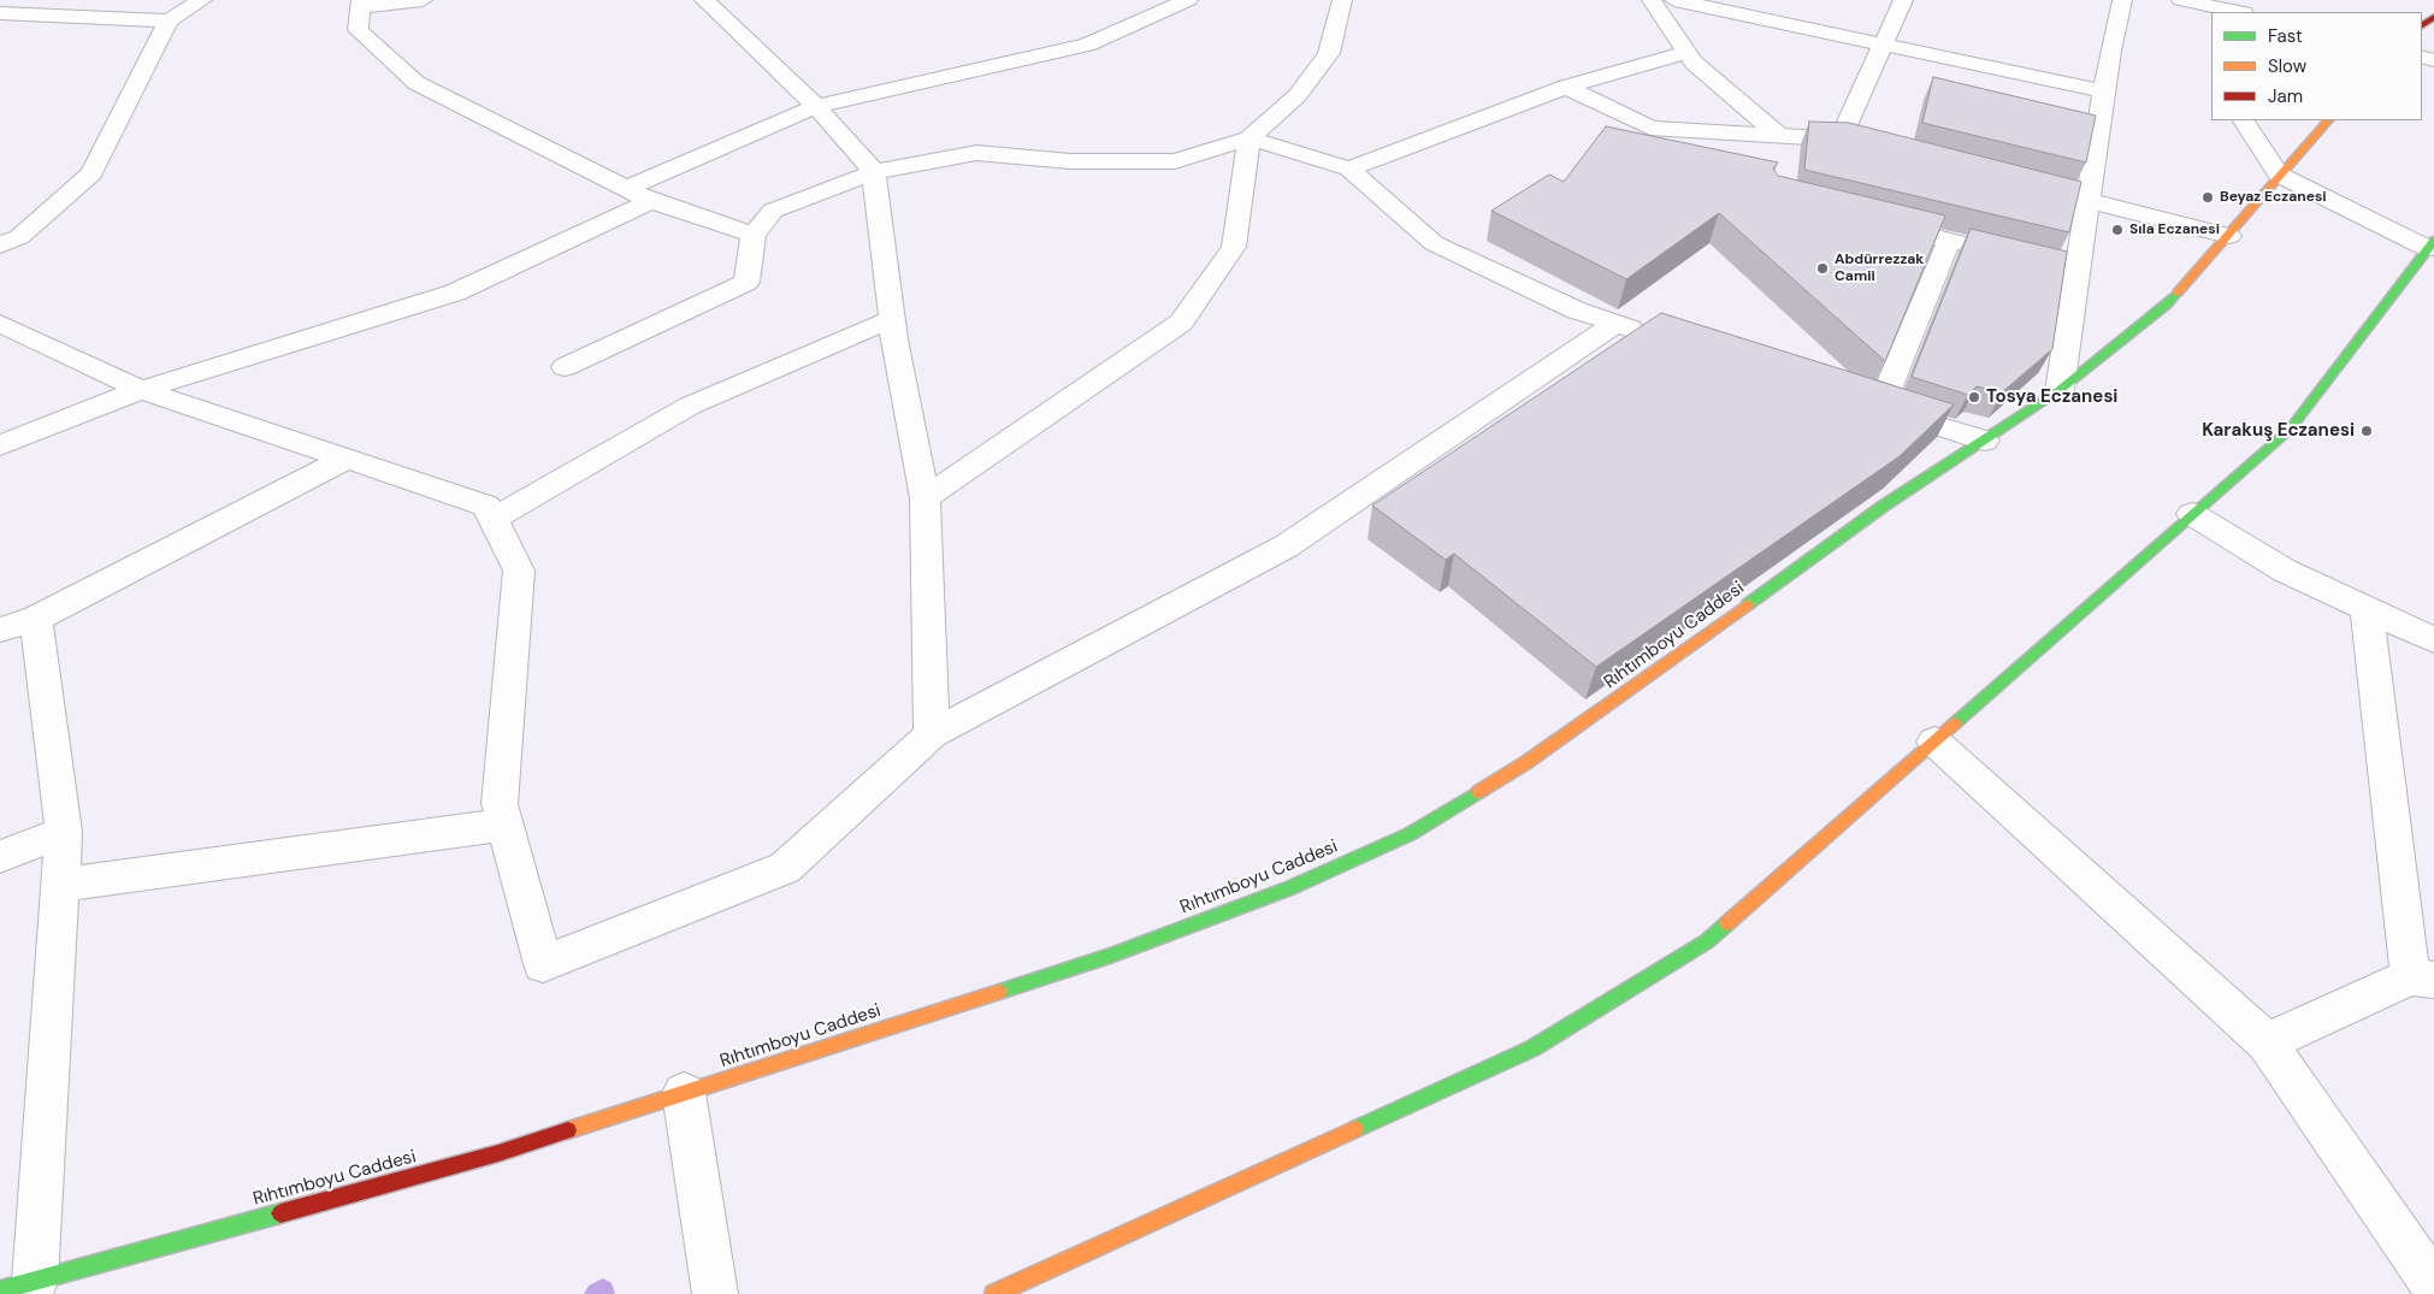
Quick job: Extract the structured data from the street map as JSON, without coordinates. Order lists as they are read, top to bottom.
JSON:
{
  "streets": {
    "street": ["Rıhtımboyu Caddesi"]
  },
  "places": [
    "Beyaz Eczanesi",
    "Sıla Eczanesi",
    "Abdürrezzak Camii",
    "Tosya Eczanesi",
    "Karakuş Eczanesi"
  ],
  "legend": ["Fast", "Slow", "Jam"]
}
